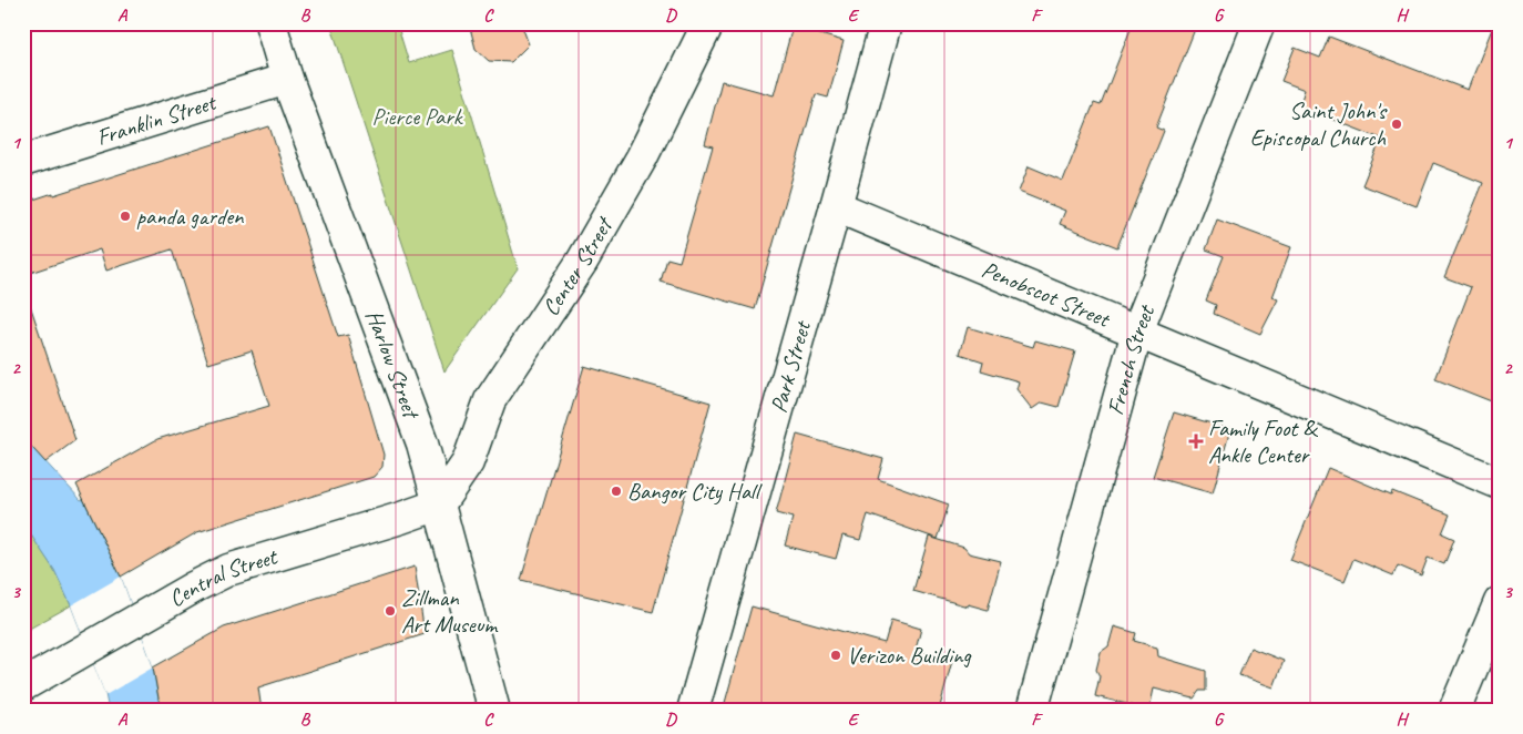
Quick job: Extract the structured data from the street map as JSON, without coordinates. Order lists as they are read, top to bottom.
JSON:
{
  "streets": {
    "street": [
      "Franklin Street",
      "Center Street",
      "Penobscot Street",
      "French Street",
      "Harlow Street",
      "Park Street",
      "Central Street"
    ]
  },
  "crossings": [
    ["Franklin Street", "Harlow Street"],
    ["Center Street", "Harlow Street"],
    ["Center Street", "Central Street"],
    ["Penobscot Street", "French Street"],
    ["Penobscot Street", "Park Street"],
    ["Harlow Street", "Central Street"]
  ],
  "parks": ["Pierce Park"],
  "places": {
    "other": [
      "Saint John's Episcopal Church",
      "panda garden",
      "Bangor City Hall",
      "Zillman Art Museum",
      "Verizon Building"
    ],
    "health": ["Family Foot & Ankle Center"]
  },
  "grid": {
    "columns": [
      "A",
      "B",
      "C",
      "D",
      "E",
      "F",
      "G",
      "H"
    ],
    "rows": ["1", "2", "3"]
  }
}
